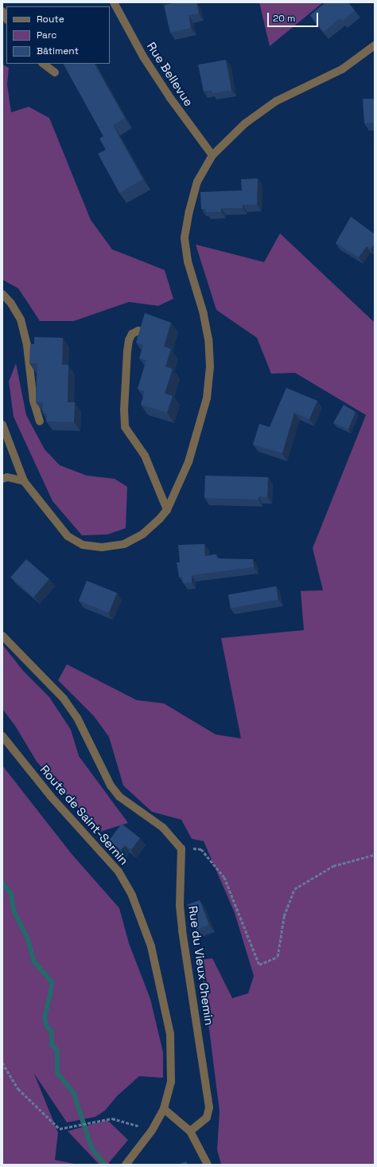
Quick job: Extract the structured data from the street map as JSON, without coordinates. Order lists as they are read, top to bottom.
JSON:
{
  "streets": {
    "street": ["Rue Bellevue", "Route de Saint-Sernin", "Rue du Vieux Chemin"]
  },
  "legend": ["Route", "Parc", "Bâtiment"],
  "scale_bar": "20 m"
}
